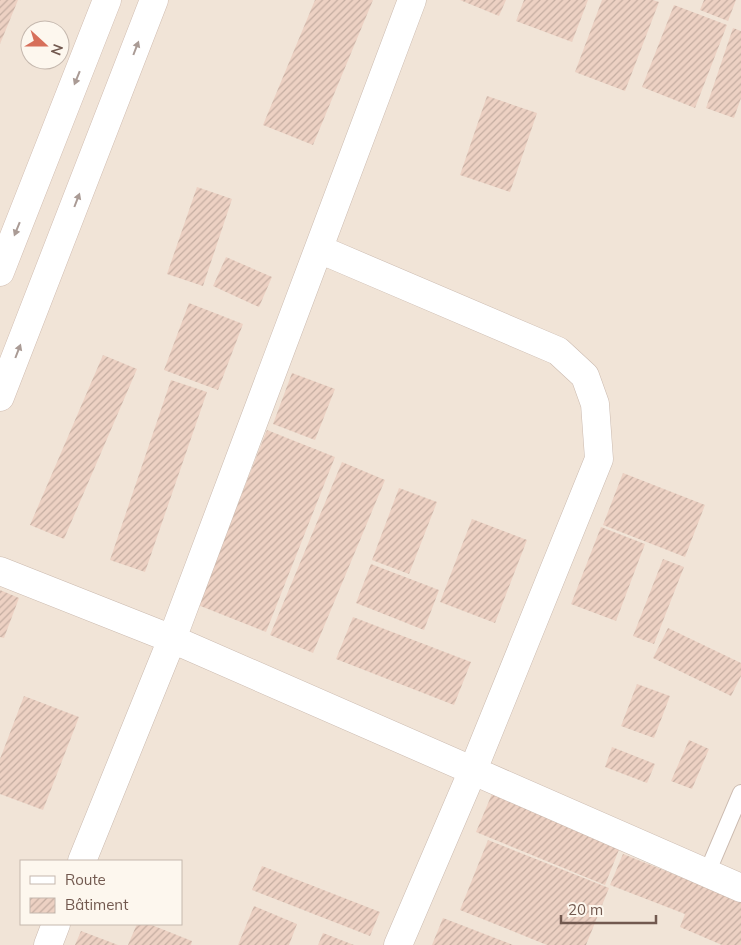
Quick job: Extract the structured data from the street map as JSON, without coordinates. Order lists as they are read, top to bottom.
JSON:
{
  "legend": ["Route", "Bâtiment"],
  "scale_bar": "20 m",
  "north": "right"
}
